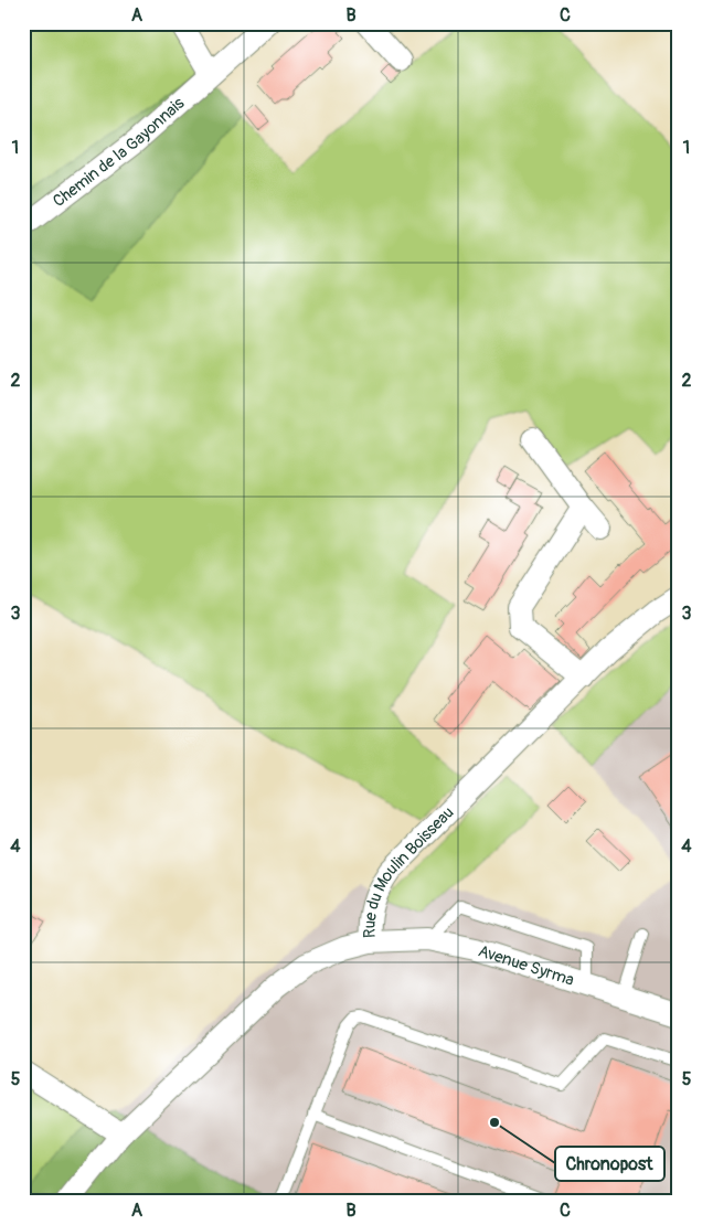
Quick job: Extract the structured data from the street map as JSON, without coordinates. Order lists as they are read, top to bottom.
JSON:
{
  "streets": {
    "street": ["Chemin de la Gayonnais", "Rue du Moulin Boisseau", "Avenue Syrma"]
  },
  "crossings": [
    ["Rue du Moulin Boisseau", "Avenue Syrma"]
  ],
  "places": ["Chronopost"],
  "grid": {
    "columns": ["A", "B", "C"],
    "rows": [
      "1",
      "2",
      "3",
      "4",
      "5"
    ]
  }
}
